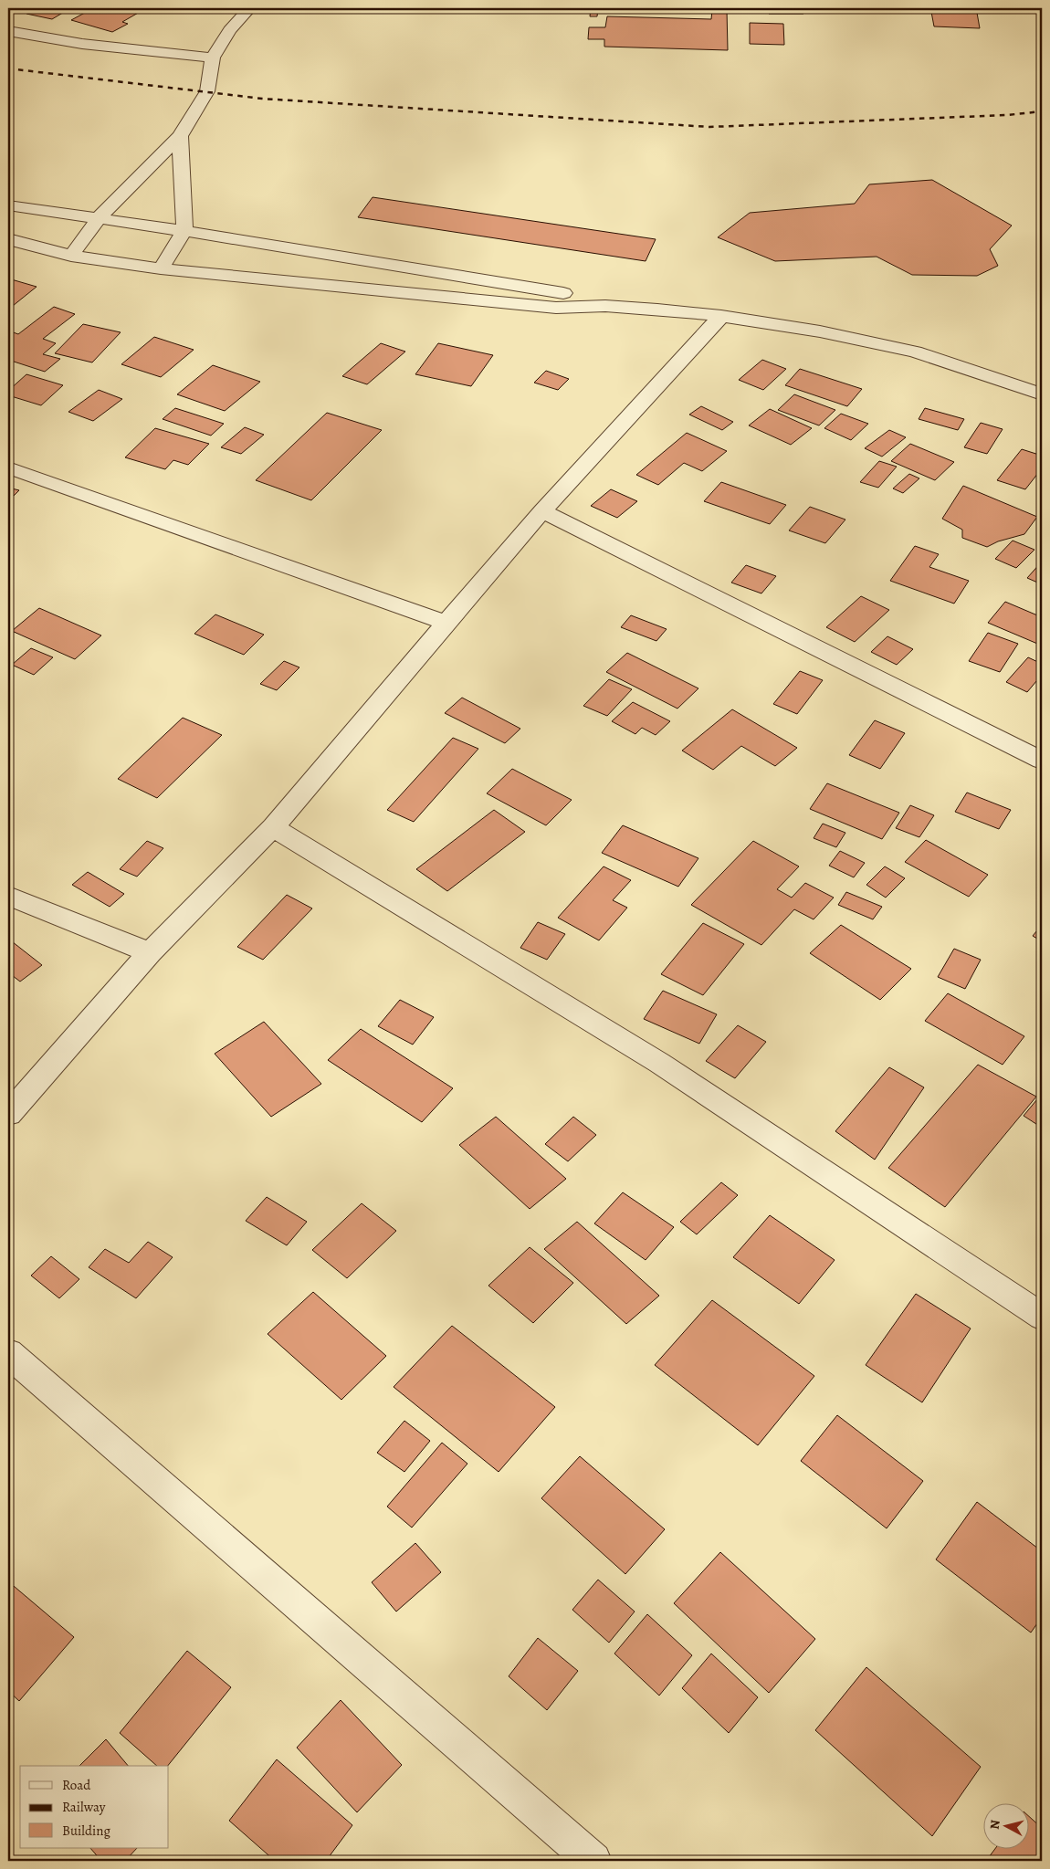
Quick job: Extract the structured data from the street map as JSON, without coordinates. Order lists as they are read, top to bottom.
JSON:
{
  "legend": ["Road", "Railway", "Building"],
  "north": "left"
}
